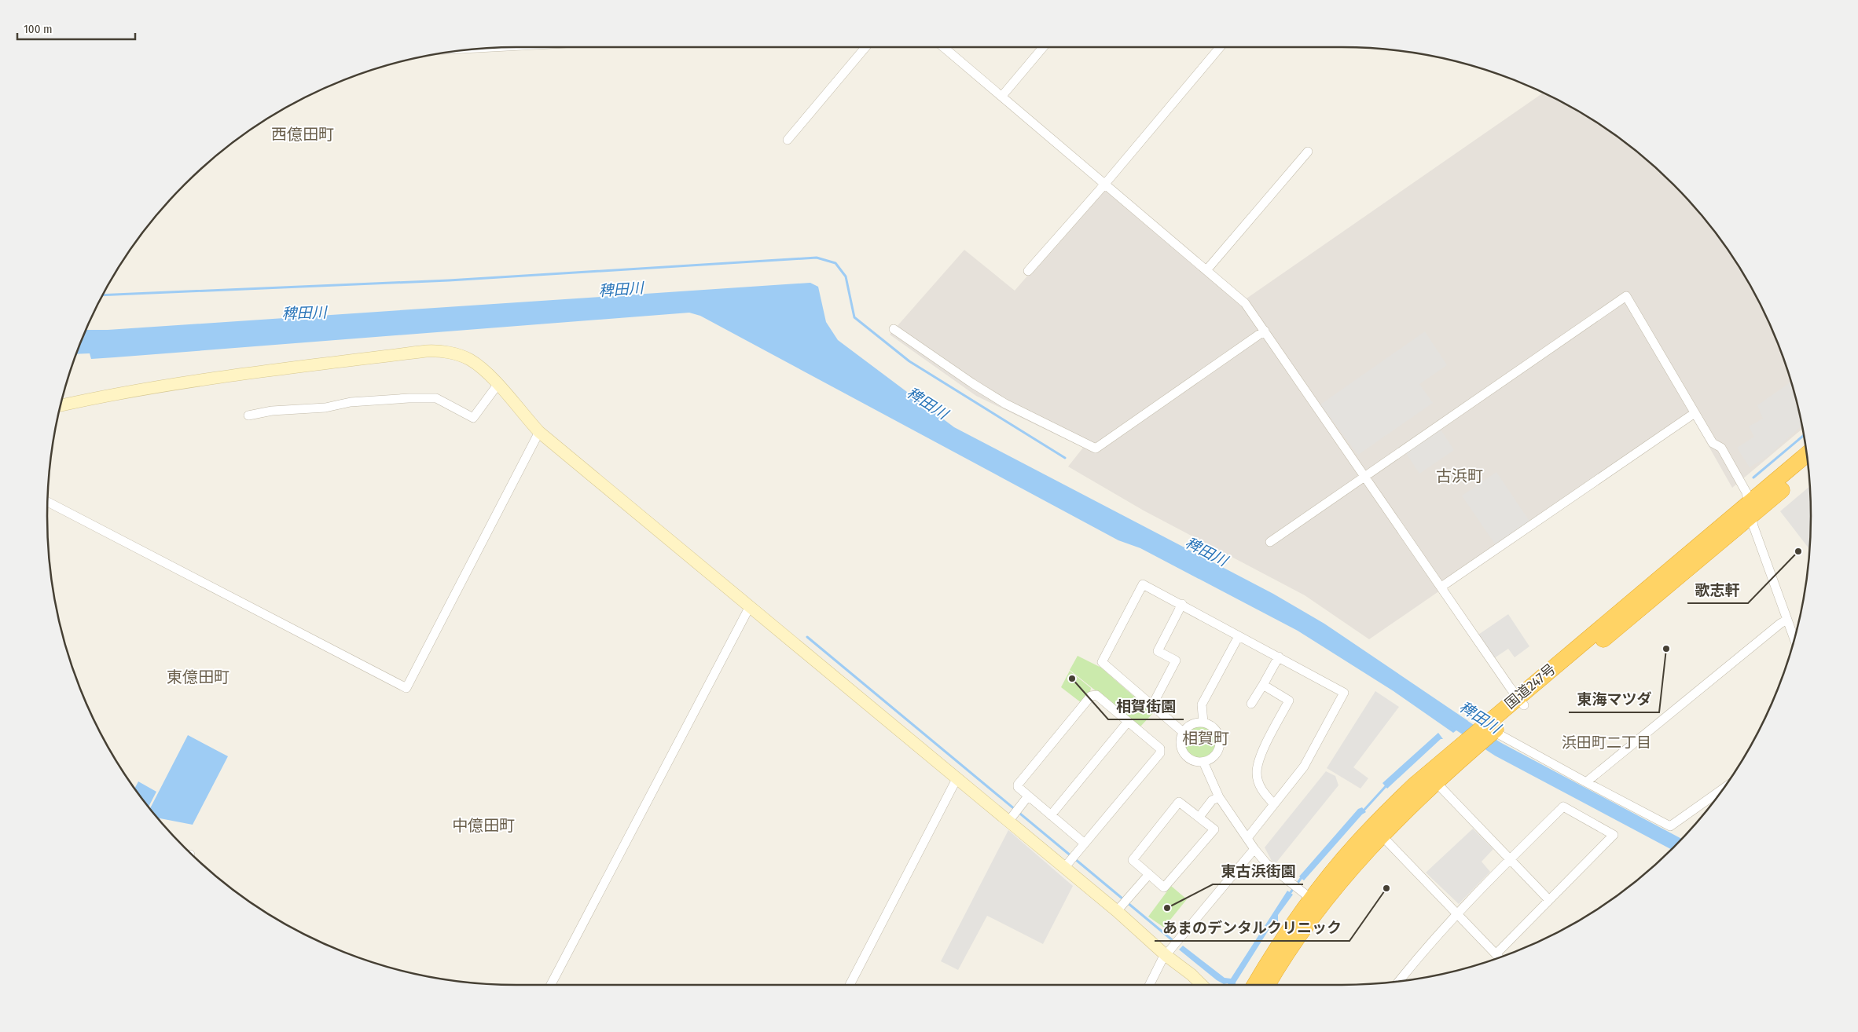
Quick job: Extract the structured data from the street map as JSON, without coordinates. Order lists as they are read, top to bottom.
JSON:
{
  "streets": {
    "highway": ["国道247号"]
  },
  "districts": [
    "西億田町",
    "古浜町",
    "東億田町",
    "相賀町",
    "浜田町二丁目",
    "中億田町"
  ],
  "water": ["稗田川"],
  "places": [
    "歌志軒",
    "東海マツダ",
    "相賀街園",
    "あまのデンタルクリニック",
    "東古浜街園"
  ],
  "scale_bar": "100 m"
}
